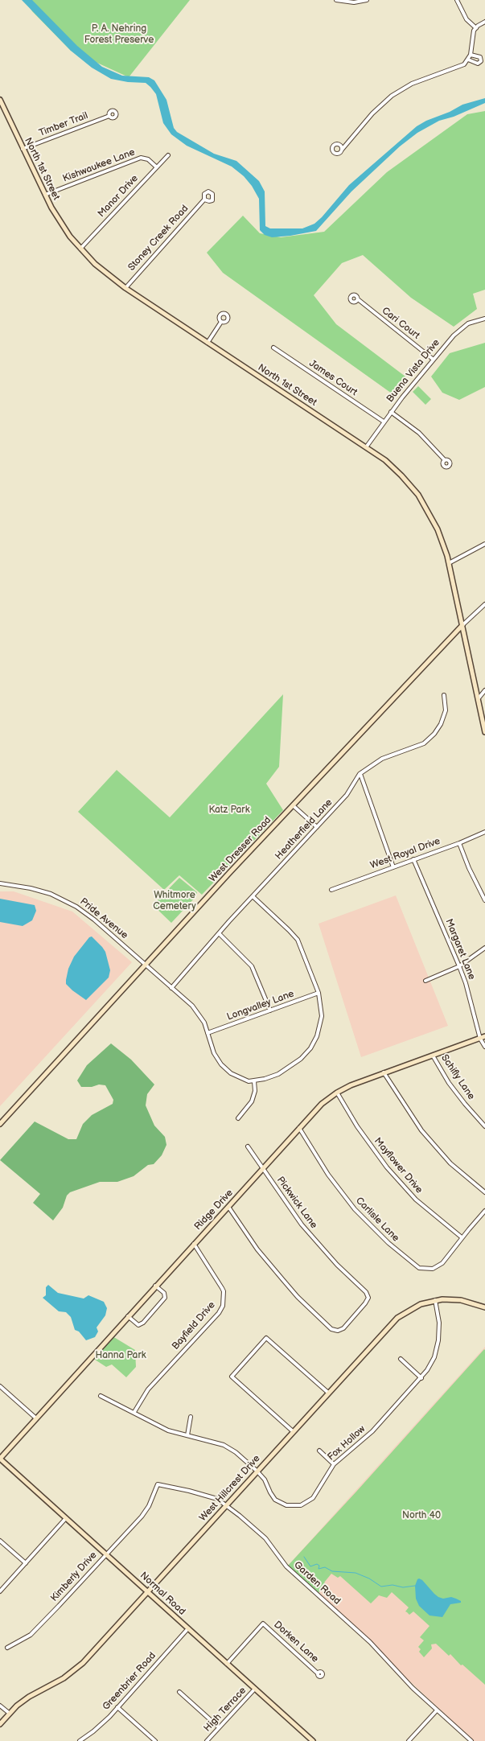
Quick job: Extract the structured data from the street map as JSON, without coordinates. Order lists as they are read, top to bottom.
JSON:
{
  "streets": {
    "street": [
      "Timber Trail",
      "Kishwaukee Lane",
      "North 1st Street",
      "Manor Drive",
      "Stoney Creek Road",
      "Cari Court",
      "Buena Vista Drive",
      "James Court",
      "Heatherfield Lane",
      "West Dresser Road",
      "West Royal Drive",
      "Pride Avenue",
      "Margaret Lane",
      "Longvalley Lane",
      "Schifly Lane",
      "Mayflower Drive",
      "Pickwick Lane",
      "Ridge Drive",
      "Carlisle Lane",
      "Bayfield Drive",
      "Fox Hollow",
      "West Hillcrest Drive",
      "Kimberly Drive",
      "Garden Road",
      "Normal Road",
      "Dorken Lane",
      "Greenbrier Road",
      "High Terrace"
    ]
  },
  "crossings": [
    ["Timber Trail", "North 1st Street"],
    ["Kishwaukee Lane", "North 1st Street"],
    ["Kishwaukee Lane", "Manor Drive"],
    ["North 1st Street", "Manor Drive"],
    ["North 1st Street", "Stoney Creek Road"],
    ["North 1st Street", "Buena Vista Drive"],
    ["North 1st Street", "West Dresser Road"],
    ["Cari Court", "Buena Vista Drive"],
    ["Buena Vista Drive", "James Court"],
    ["Heatherfield Lane", "Pride Avenue"],
    ["West Dresser Road", "Pride Avenue"],
    ["West Royal Drive", "Margaret Lane"],
    ["Pride Avenue", "Longvalley Lane"],
    ["Margaret Lane", "Ridge Drive"],
    ["Schifly Lane", "Ridge Drive"],
    ["Mayflower Drive", "Ridge Drive"],
    ["Mayflower Drive", "Carlisle Lane"],
    ["Pickwick Lane", "Ridge Drive"],
    ["Ridge Drive", "Carlisle Lane"],
    ["Ridge Drive", "Bayfield Drive"],
    ["Ridge Drive", "Normal Road"],
    ["Bayfield Drive", "Fox Hollow"],
    ["Fox Hollow", "West Hillcrest Drive"],
    ["West Hillcrest Drive", "Garden Road"],
    ["West Hillcrest Drive", "Normal Road"],
    ["Kimberly Drive", "Garden Road"],
    ["Kimberly Drive", "Normal Road"],
    ["Normal Road", "Dorken Lane"],
    ["Normal Road", "Greenbrier Road"],
    ["Normal Road", "High Terrace"]
  ],
  "parks": [
    "P. A. Nehring Forest Preserve",
    "Katz Park",
    "Whitmore Cemetery",
    "Hanna Park",
    "North 40"
  ]
}
